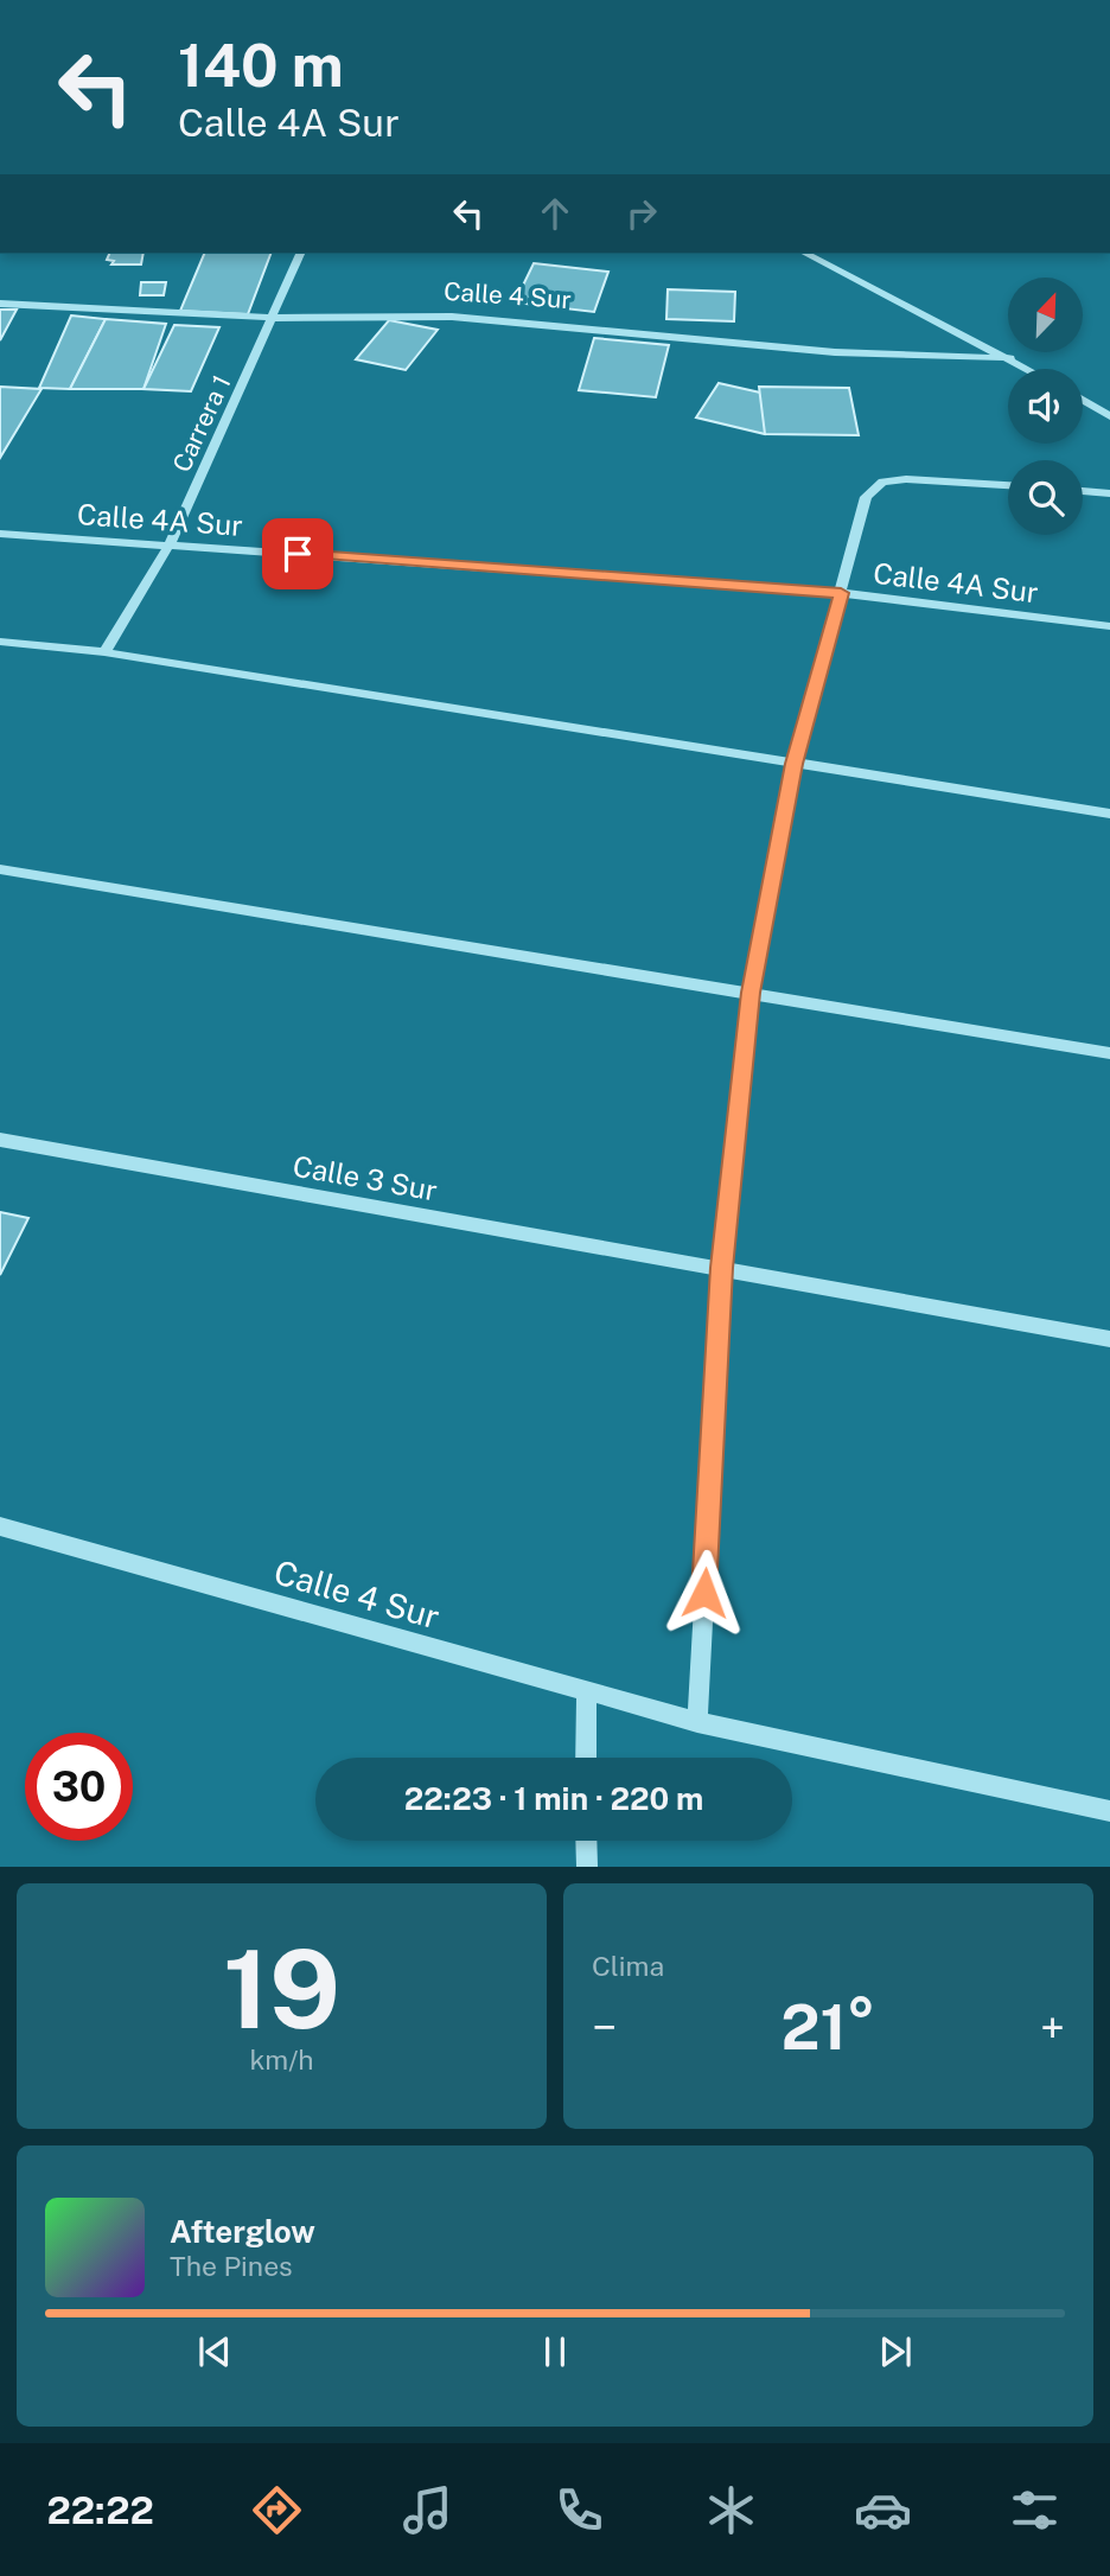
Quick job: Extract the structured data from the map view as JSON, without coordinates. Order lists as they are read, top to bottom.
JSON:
{
  "streets": {
    "street": [
      "Calle 4 Sur",
      "Carrera 1",
      "Calle 4A Sur",
      "Calle 3 Sur"
    ]
  },
  "crossings": [
    ["Calle 4 Sur", "Carrera 1"],
    ["Carrera 1", "Calle 4A Sur"]
  ],
  "north": "top right",
  "page": {
    "turn": ["140 m", "Calle 4A Sur"],
    "limit": "30",
    "trip": "22:23 · 1 min · 220 m",
    "tile": [
      ["19", "km/h"],
      "Clima"
    ],
    "heat": ["−", "21°", "+"],
    "song": ["Afterglow", "The Pines"],
    "tabs": "22:22"
  }
}
